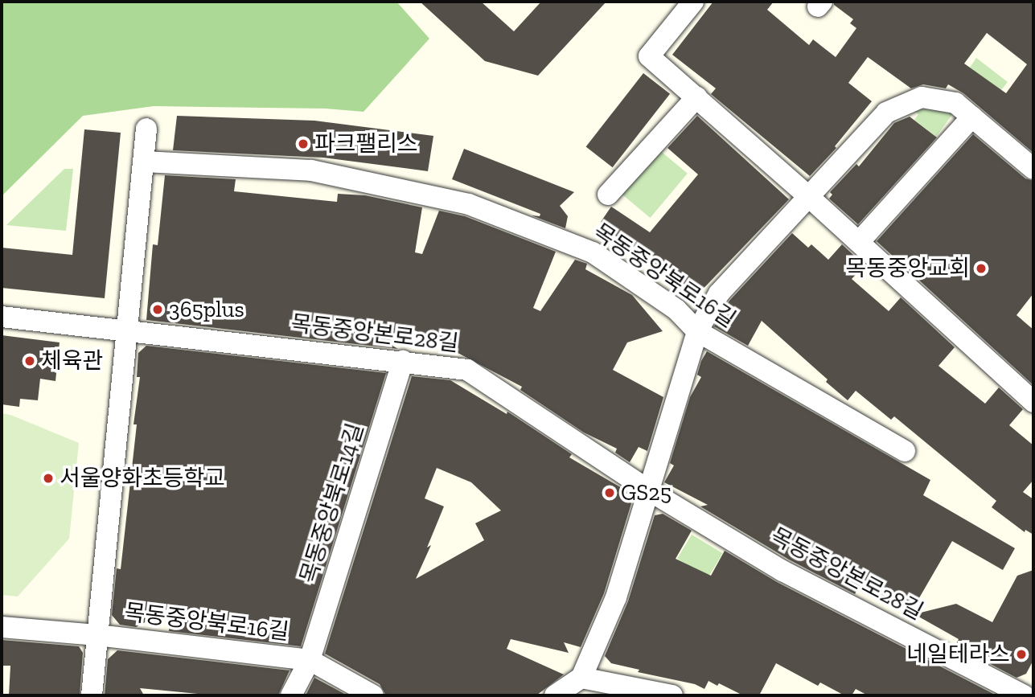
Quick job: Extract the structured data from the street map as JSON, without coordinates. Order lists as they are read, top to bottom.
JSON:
{
  "streets": {
    "street": ["목동중앙북로16길", "목동중앙본로28길", "목동중앙북로14길"]
  },
  "crossings": [
    ["목동중앙북로16길", "목동중앙본로28길"],
    ["목동중앙북로16길", "목동중앙북로14길"],
    ["목동중앙본로28길", "목동중앙북로14길"]
  ],
  "places": [
    "파크팰리스",
    "목동중앙교회",
    "365plus",
    "체육관",
    "서울양화초등학교",
    "GS25",
    "네일테라스"
  ]
}
